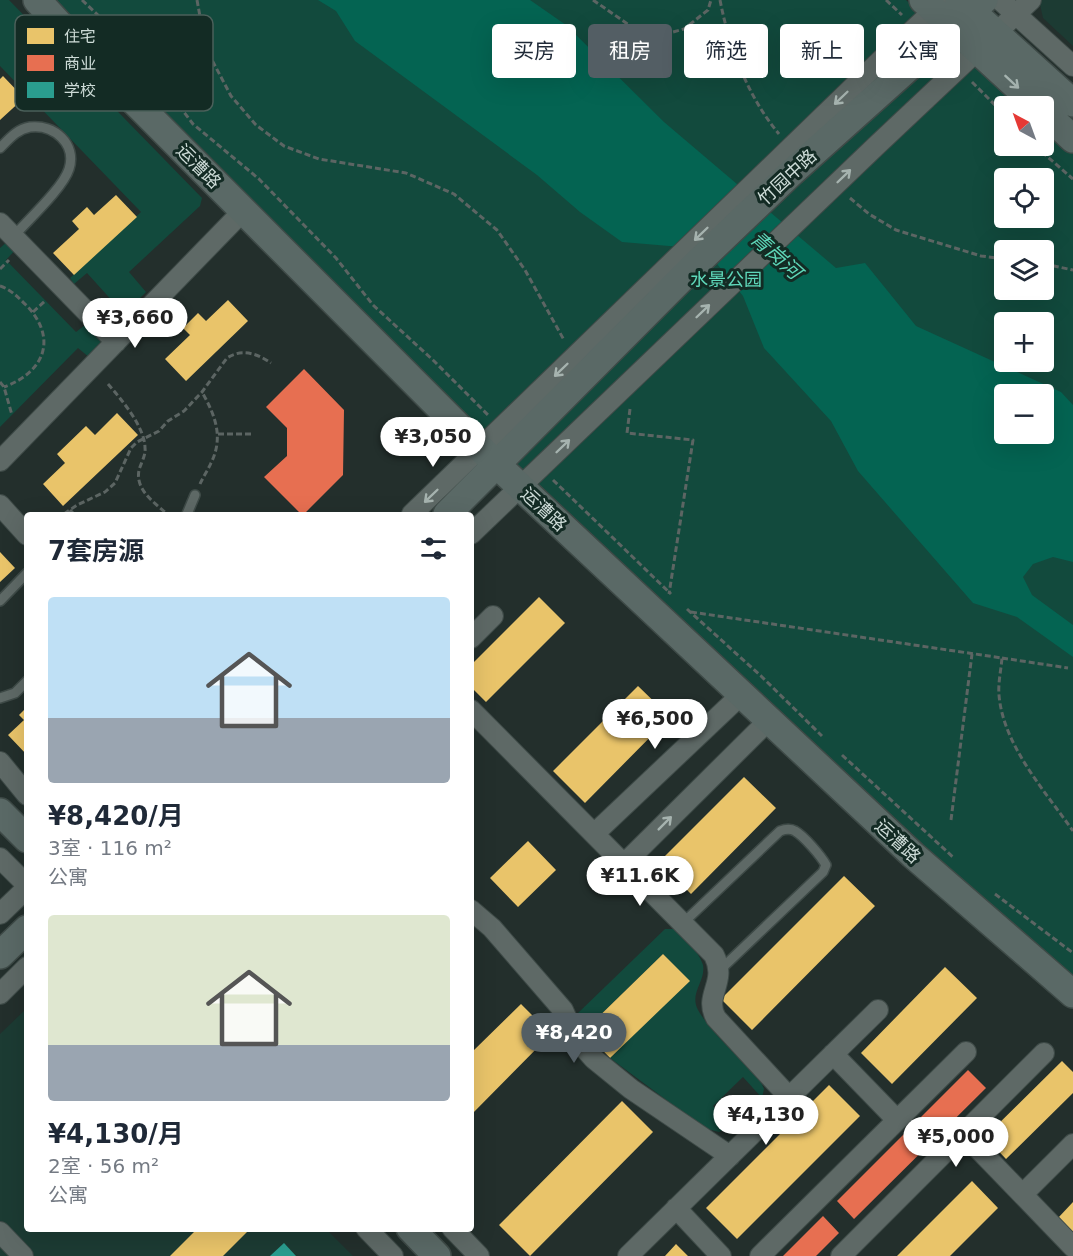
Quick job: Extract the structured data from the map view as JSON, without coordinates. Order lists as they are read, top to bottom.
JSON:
{
  "streets": {
    "street": ["运漕路", "竹园中路"]
  },
  "crossings": [
    ["运漕路", "竹园中路"]
  ],
  "water": ["青岗河"],
  "parks": ["水景公园"],
  "legend": ["住宅", "商业", "学校"],
  "north": "top left",
  "page": {
    "chip": [
      "买房",
      "租房",
      "筛选",
      "新上",
      "公寓"
    ],
    "map_buttons": ["+", "−"],
    "price": [
      "¥3,660",
      "¥3,050",
      "¥6,500",
      "¥11.6K",
      "¥8,420",
      "¥4,130",
      "¥5,000"
    ],
    "heading": "7套房源",
    "list": [
      {
        "name": "¥8,420/月",
        "note": "3室 · 116 m² · 公寓"
      },
      {
        "name": "¥4,130/月",
        "note": "2室 · 56 m² · 公寓"
      }
    ]
  }
}
